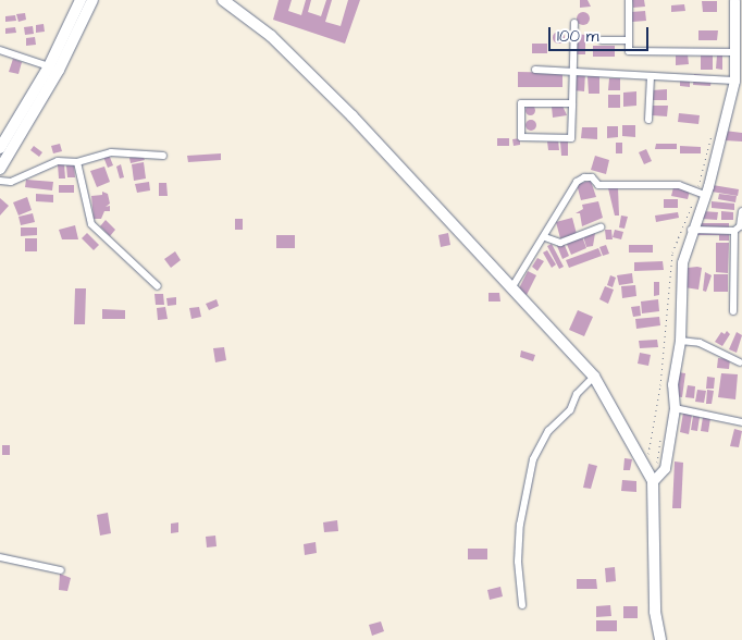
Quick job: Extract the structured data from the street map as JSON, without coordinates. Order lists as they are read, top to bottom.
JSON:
{
  "scale_bar": "100 m"
}
